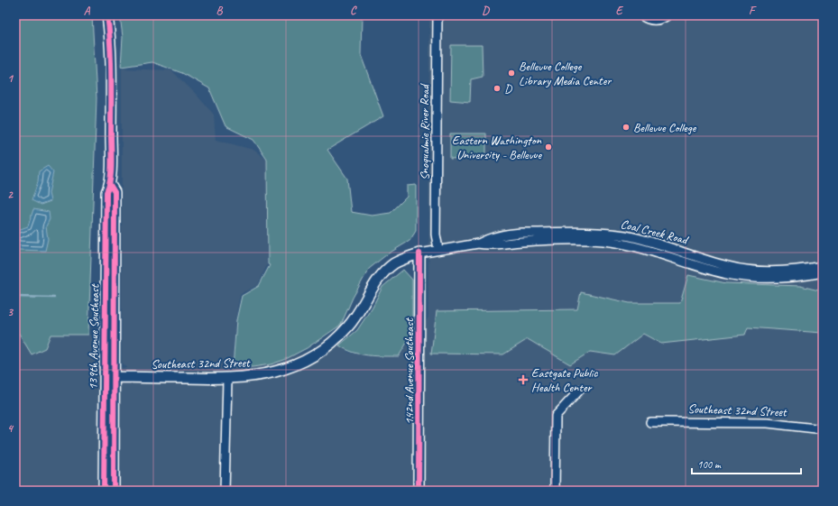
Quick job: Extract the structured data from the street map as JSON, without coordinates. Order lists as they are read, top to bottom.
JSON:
{
  "streets": {
    "street": [
      "Snoqualmie River Road",
      "Coal Creek Road",
      "139th Avenue Southeast",
      "Southeast 32nd Street",
      "142nd Avenue Southeast"
    ]
  },
  "crossings": [
    ["Snoqualmie River Road", "Coal Creek Road"],
    ["Coal Creek Road", "Southeast 32nd Street"],
    ["Coal Creek Road", "142nd Avenue Southeast"],
    ["139th Avenue Southeast", "Southeast 32nd Street"],
    ["Southeast 32nd Street", "142nd Avenue Southeast"]
  ],
  "places": {
    "other": [
      "Bellevue College Library Media Center",
      "D",
      "Bellevue College",
      "Eastern Washington University - Bellevue"
    ],
    "health": ["Eastgate Public Health Center"]
  },
  "scale_bar": "100 m",
  "grid": {
    "columns": [
      "A",
      "B",
      "C",
      "D",
      "E",
      "F"
    ],
    "rows": [
      "1",
      "2",
      "3",
      "4"
    ]
  }
}
